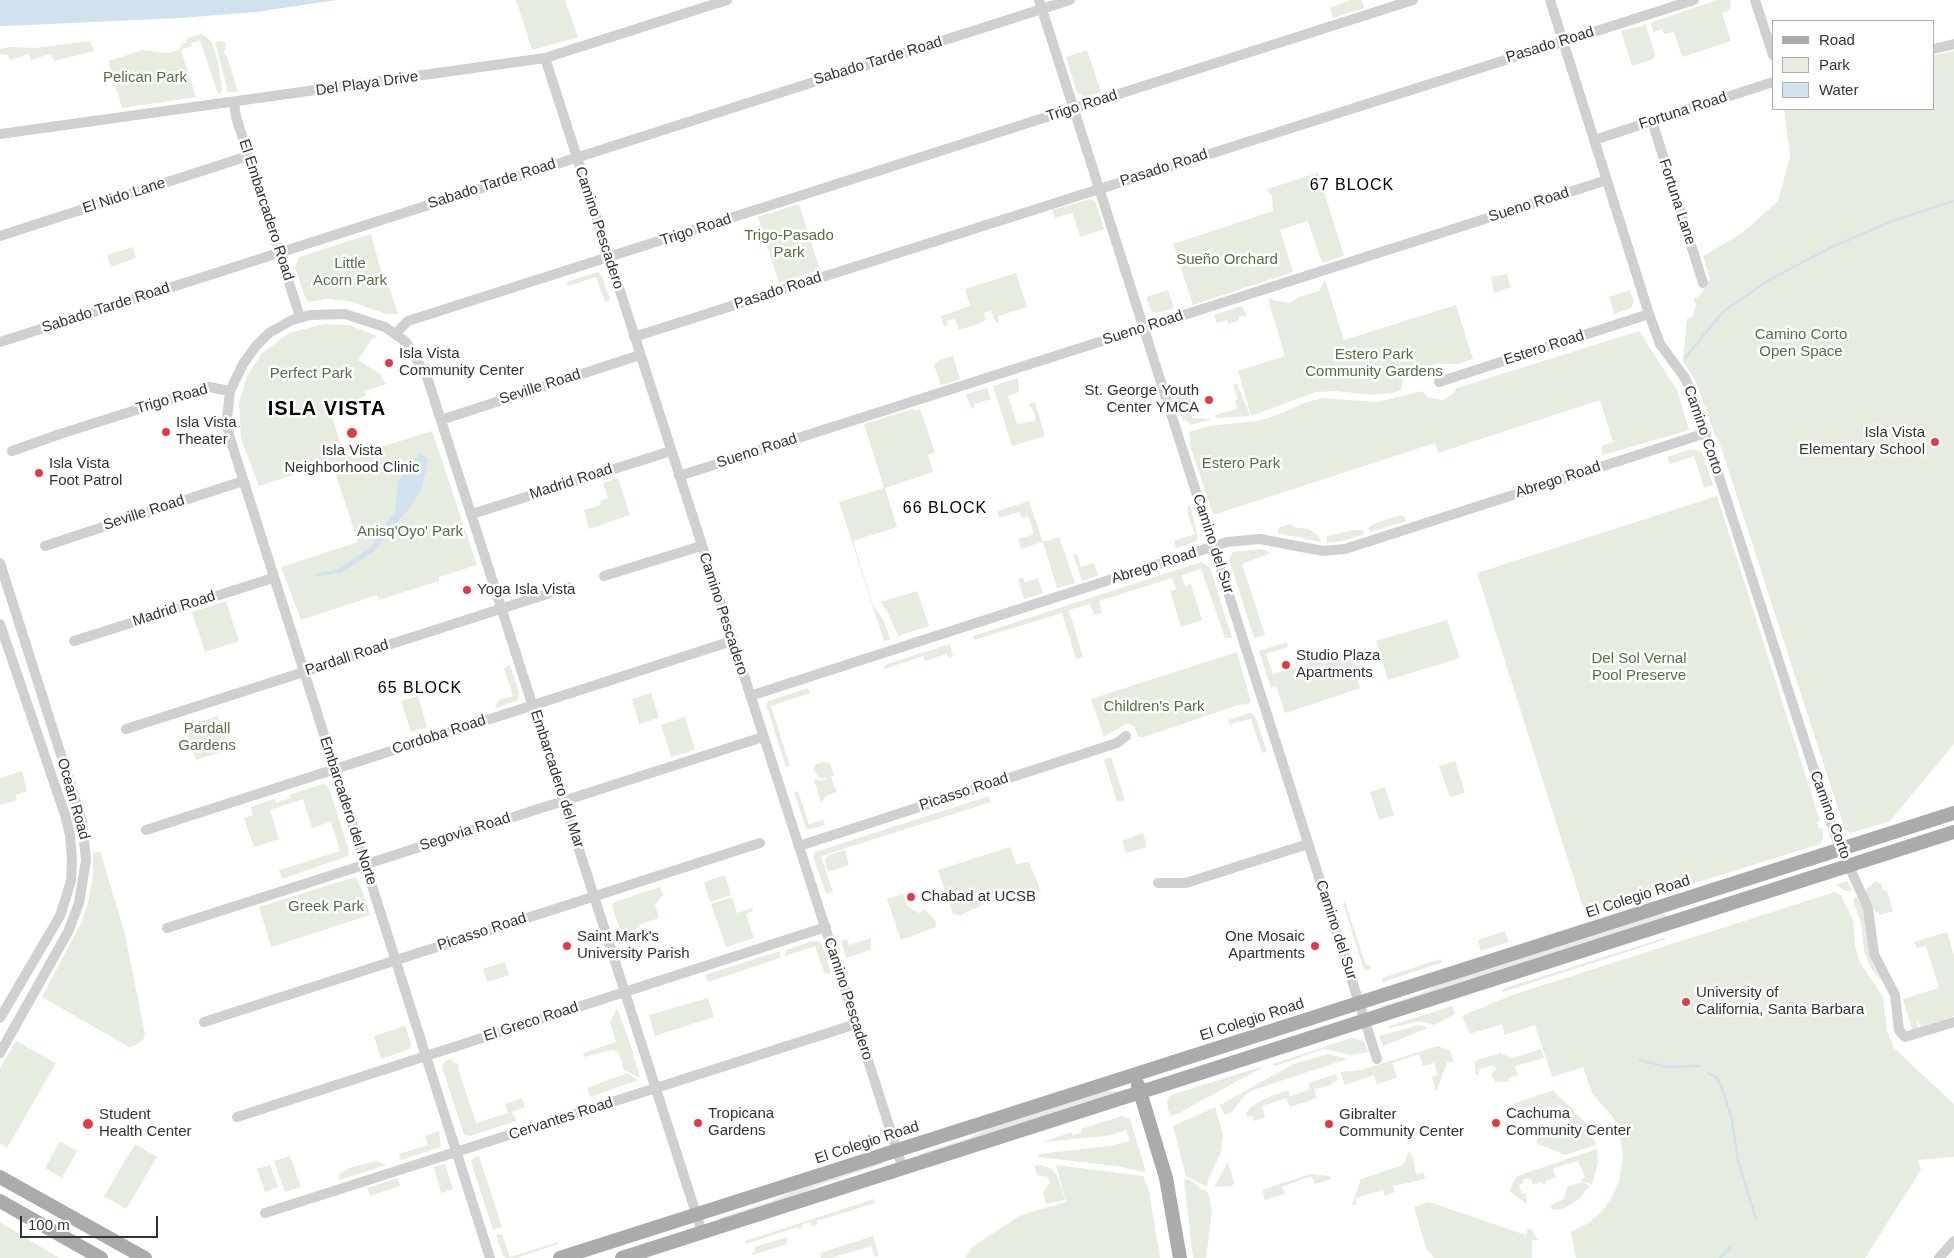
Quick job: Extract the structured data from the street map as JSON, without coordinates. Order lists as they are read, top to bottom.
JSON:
{
  "streets": {
    "main road": ["El Colegio Road"],
    "street": [
      "Pasado Road",
      "Sabado Tarde Road",
      "Del Playa Drive",
      "Trigo Road",
      "Fortuna Road",
      "El Nido Lane",
      "Fortuna Lane",
      "Sueno Road",
      "El Embarcadero Road",
      "Camino Pescadero",
      "Estero Road",
      "Seville Road",
      "Camino Corto",
      "Abrego Road",
      "Madrid Road",
      "Camino del Sur",
      "Pardall Road",
      "Cordoba Road",
      "Embarcadero del Mar",
      "Picasso Road",
      "Ocean Road",
      "Embarcadero del Norte",
      "Segovia Road",
      "El Greco Road",
      "Cervantes Road"
    ]
  },
  "crossings": [
    ["Pasado Road", "Camino Pescadero"],
    ["Pasado Road", "Camino Corto"],
    ["Pasado Road", "Camino del Sur"],
    ["Sabado Tarde Road", "El Embarcadero Road"],
    ["Sabado Tarde Road", "Camino Pescadero"],
    ["Sabado Tarde Road", "Camino del Sur"],
    ["Del Playa Drive", "El Embarcadero Road"],
    ["Del Playa Drive", "Camino Pescadero"],
    ["Trigo Road", "El Embarcadero Road"],
    ["Trigo Road", "Camino Pescadero"],
    ["Trigo Road", "Camino del Sur"],
    ["Trigo Road", "Embarcadero del Mar"],
    ["Trigo Road", "Embarcadero del Norte"],
    ["Fortuna Road", "Fortuna Lane"],
    ["Fortuna Road", "Camino Corto"],
    ["El Nido Lane", "El Embarcadero Road"],
    ["Sueno Road", "Camino Pescadero"],
    ["Sueno Road", "Camino Corto"],
    ["Sueno Road", "Camino del Sur"],
    ["Camino Pescadero", "Seville Road"],
    ["Camino Pescadero", "Abrego Road"],
    ["Camino Pescadero", "Madrid Road"],
    ["Camino Pescadero", "Cordoba Road"],
    ["Camino Pescadero", "Picasso Road"],
    ["Camino Pescadero", "Segovia Road"],
    ["Camino Pescadero", "El Colegio Road"],
    ["Camino Pescadero", "El Greco Road"],
    ["Camino Pescadero", "Cervantes Road"],
    ["Estero Road", "Camino Corto"],
    ["Seville Road", "Embarcadero del Mar"],
    ["Seville Road", "Embarcadero del Norte"],
    ["Camino Corto", "Abrego Road"],
    ["Camino Corto", "El Colegio Road"],
    ["Abrego Road", "Camino del Sur"],
    ["Madrid Road", "Embarcadero del Mar"],
    ["Madrid Road", "Embarcadero del Norte"],
    ["Camino del Sur", "El Colegio Road"],
    ["Pardall Road", "Embarcadero del Mar"],
    ["Pardall Road", "Embarcadero del Norte"],
    ["Cordoba Road", "Embarcadero del Mar"],
    ["Cordoba Road", "Embarcadero del Norte"],
    ["Embarcadero del Mar", "Picasso Road"],
    ["Embarcadero del Mar", "Segovia Road"],
    ["Embarcadero del Mar", "El Colegio Road"],
    ["Embarcadero del Mar", "El Greco Road"],
    ["Embarcadero del Mar", "Cervantes Road"],
    ["Picasso Road", "Embarcadero del Norte"],
    ["Embarcadero del Norte", "Segovia Road"],
    ["Embarcadero del Norte", "El Greco Road"],
    ["Embarcadero del Norte", "Cervantes Road"]
  ],
  "districts": [
    "67 BLOCK",
    "ISLA VISTA",
    "66 BLOCK",
    "65 BLOCK"
  ],
  "parks": [
    "Pelican Park",
    "Trigo-Pasado Park",
    "Sueño Orchard",
    "Little Acorn Park",
    "Camino Corto Open Space",
    "Estero Park Community Gardens",
    "Perfect Park",
    "Estero Park",
    "Anisq'Oyo' Park",
    "Del Sol Vernal Pool Preserve",
    "Children's Park",
    "Pardall Gardens",
    "Greek Park"
  ],
  "places": [
    "Isla Vista Community Center",
    "St. George Youth Center YMCA",
    "Isla Vista Theater",
    "Isla Vista Neighborhood Clinic",
    "Isla Vista Elementary School",
    "Isla Vista Foot Patrol",
    "Yoga Isla Vista",
    "Studio Plaza Apartments",
    "Chabad at UCSB",
    "Saint Mark's University Parish",
    "One Mosaic Apartments",
    "University of California, Santa Barbara",
    "Tropicana Gardens",
    "Cachuma Community Center",
    "Student Health Center",
    "Gibralter Community Center"
  ],
  "legend": ["Road", "Park", "Water"],
  "scale_bar": "100 m"
}
